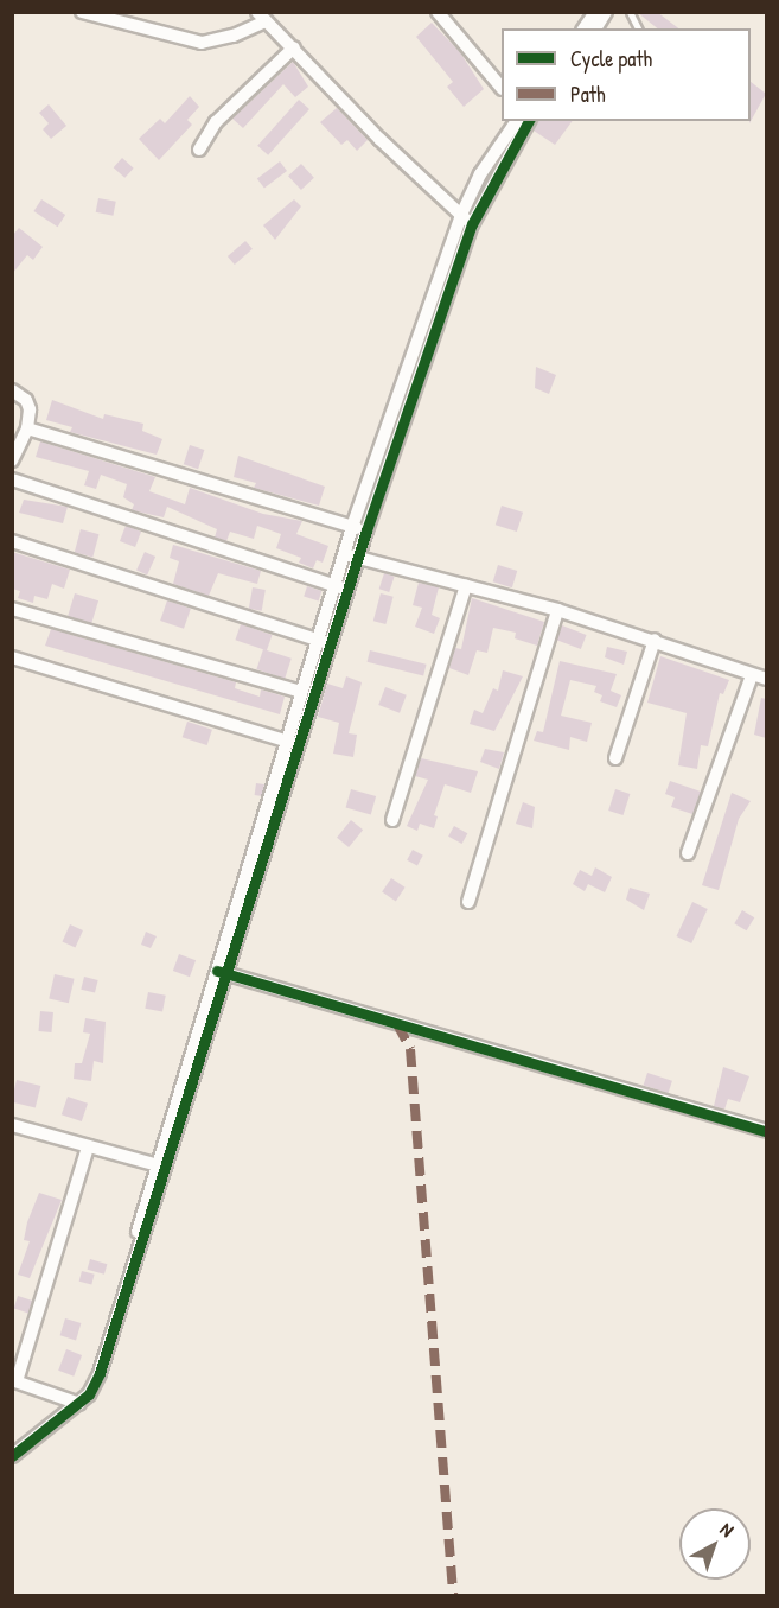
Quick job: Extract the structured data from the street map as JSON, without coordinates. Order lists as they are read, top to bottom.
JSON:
{
  "legend": ["Cycle path", "Path"],
  "north": "top right"
}
